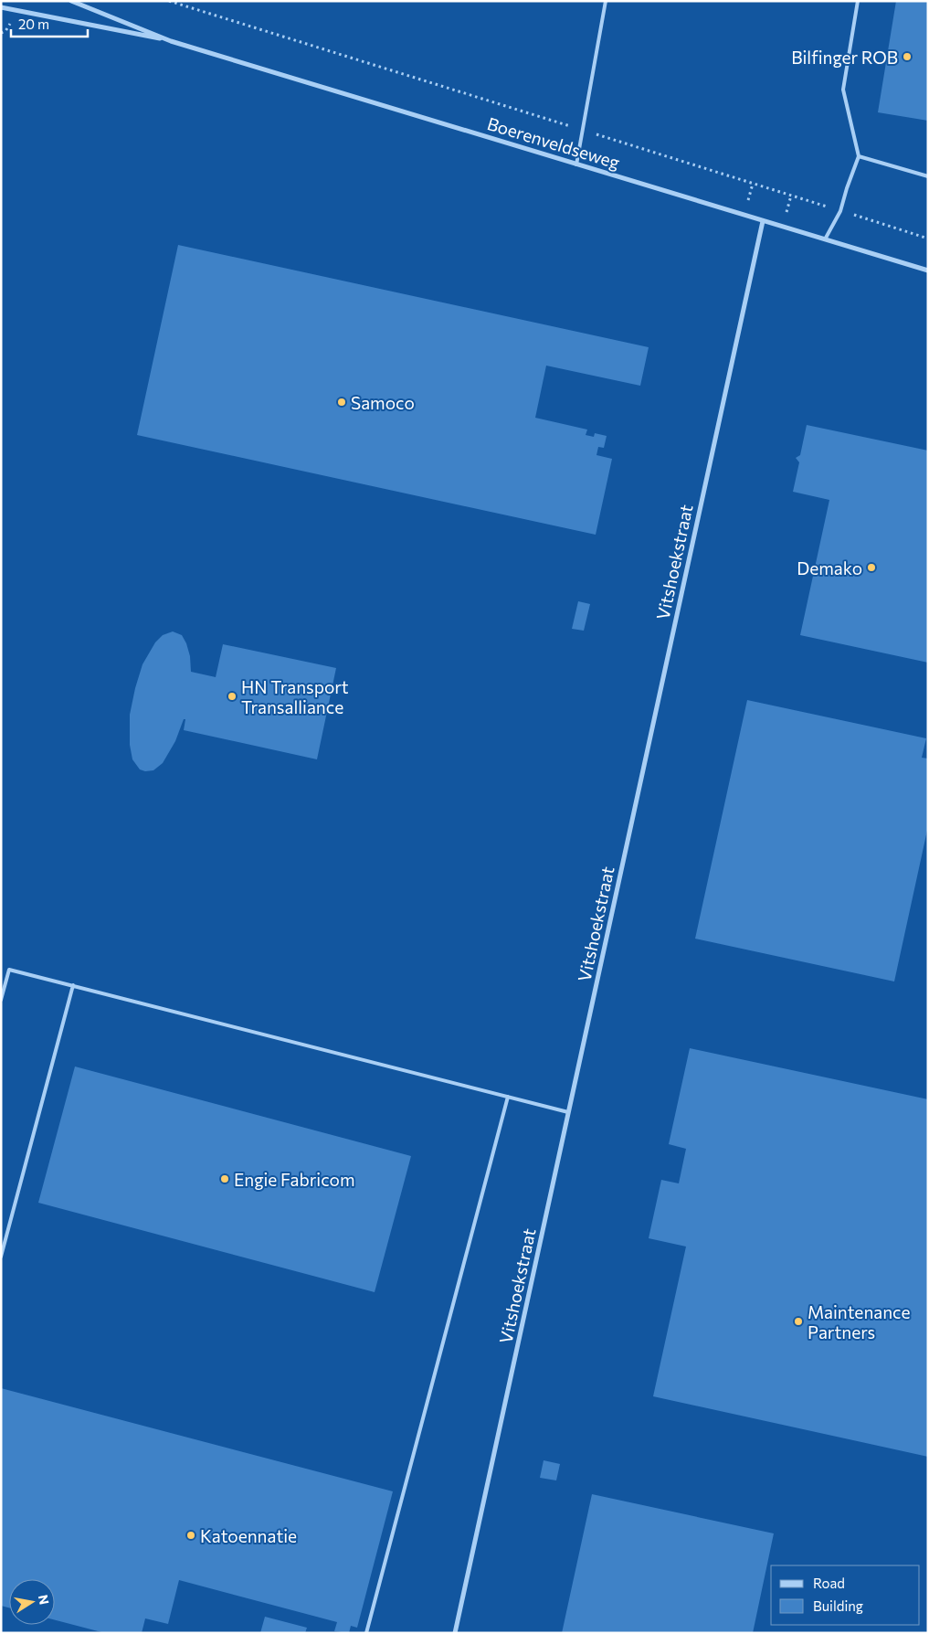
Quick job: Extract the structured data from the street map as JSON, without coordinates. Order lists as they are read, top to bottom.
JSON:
{
  "streets": {
    "street": ["Boerenveldseweg", "Vitshoekstraat"]
  },
  "crossings": [
    ["Boerenveldseweg", "Vitshoekstraat"]
  ],
  "places": [
    "Bilfinger ROB",
    "Samoco",
    "Demako",
    "HN Transport Transalliance",
    "Engie Fabricom",
    "Maintenance Partners",
    "Katoennatie"
  ],
  "legend": ["Road", "Building"],
  "scale_bar": "20 m",
  "north": "right"
}
